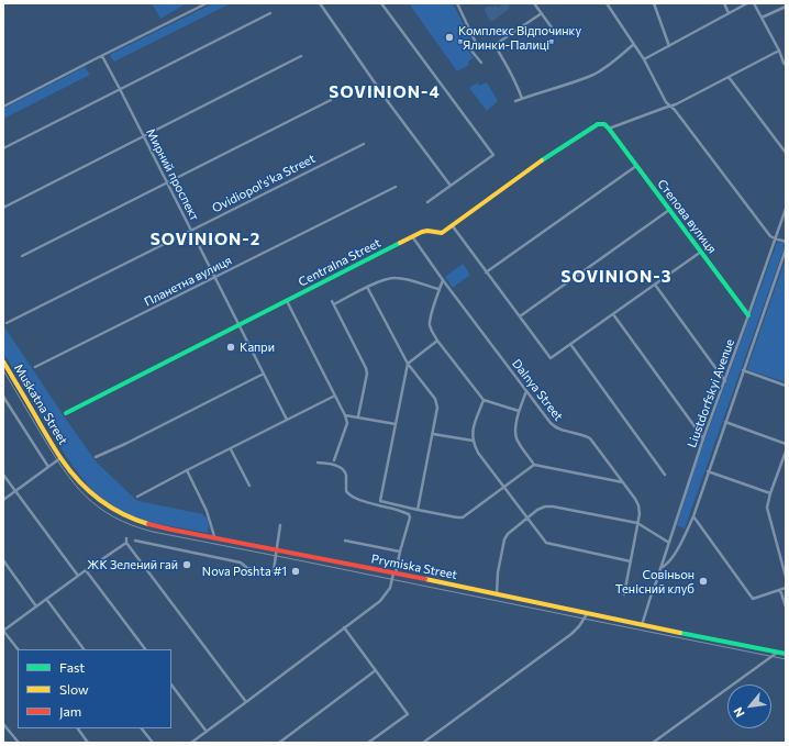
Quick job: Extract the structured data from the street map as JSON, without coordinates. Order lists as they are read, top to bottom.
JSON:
{
  "streets": {
    "street": [
      "Мирний проспект",
      "Ovidiopol's'ka Street",
      "Степова вулиця",
      "Centralna Street",
      "Планетна вулиця",
      "Dalnya Street",
      "Liustdorfskyi Avenue",
      "Muskatna Street",
      "Prymiska Street"
    ]
  },
  "crossings": [
    ["Мирний проспект", "Ovidiopol's'ka Street"],
    ["Мирний проспект", "Centralna Street"],
    ["Мирний проспект", "Планетна вулиця"],
    ["Степова вулиця", "Centralna Street"],
    ["Степова вулиця", "Liustdorfskyi Avenue"],
    ["Centralna Street", "Dalnya Street"],
    ["Muskatna Street", "Prymiska Street"]
  ],
  "districts": ["SOVINION-4", "SOVINION-2", "SOVINION-3"],
  "places": [
    "Комплекс Відпочинку \"Ялинки-Палиці\"",
    "Капри",
    "ЖК Зелений гай",
    "Nova Poshta #1",
    "Совіньон Тенісний клуб"
  ],
  "legend": ["Fast", "Slow", "Jam"],
  "north": "bottom left"
}
